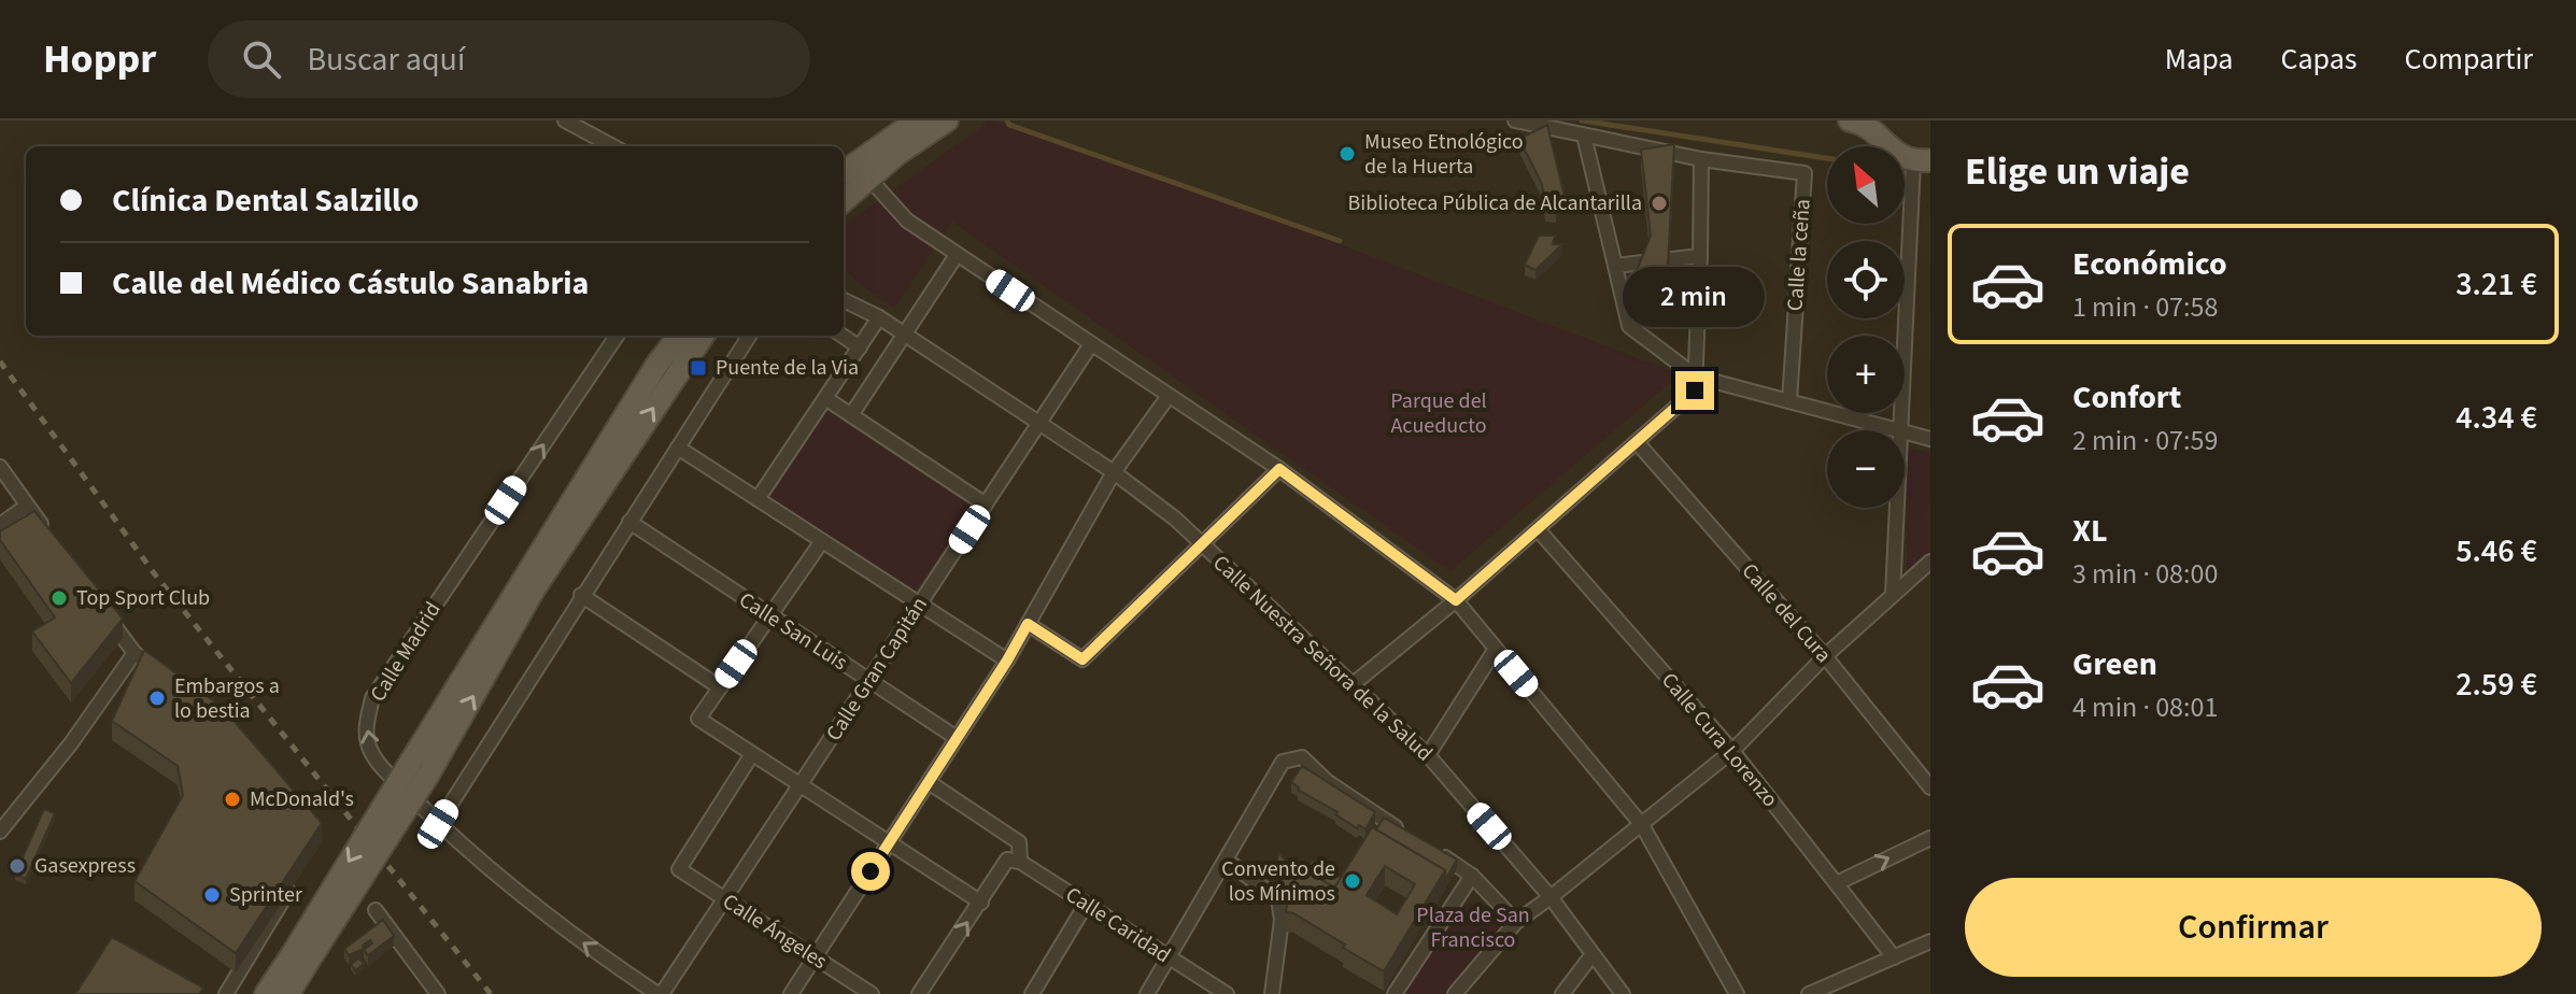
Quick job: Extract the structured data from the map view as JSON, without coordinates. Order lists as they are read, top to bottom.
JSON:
{
  "streets": {
    "street": [
      "Calle la ceña",
      "Calle del Cura",
      "Calle San Luis",
      "Calle Madrid",
      "Calle Nuestra Señora de la Salud",
      "Calle Gran Capitán",
      "Calle Cura Lorenzo",
      "Calle Caridad",
      "Calle Ángeles"
    ]
  },
  "crossings": [
    ["Calle San Luis", "Calle Gran Capitán"],
    ["Calle Madrid", "Calle Gran Capitán"],
    ["Calle Nuestra Señora de la Salud", "Calle Gran Capitán"],
    ["Calle Gran Capitán", "Calle Ángeles"]
  ],
  "parks": ["Parque del Acueducto", "Plaza de San Francisco"],
  "places": {
    "other": [
      "Museo Etnológico de la Huerta",
      "Biblioteca Pública de Alcantarilla",
      "Top Sport Club",
      "Embargos a lo bestia",
      "McDonald's",
      "Gasexpress",
      "Convento de los Mínimos",
      "Sprinter"
    ],
    "transit": ["Puente de la Via"]
  },
  "north": "top left",
  "page": {
    "header": "Hoppr",
    "search": "Buscar aquí",
    "nav": ["Mapa", "Capas", "Compartir"],
    "heading": "Elige un viaje",
    "map_buttons": ["+", "−"],
    "banner": ["Clínica Dental Salzillo", "Calle del Médico Cástulo Sanabria"],
    "list": [
      {
        "name": "Económico",
        "note": "1 min · 07:58",
        "value": "3.21 €"
      },
      {
        "name": "Confort",
        "note": "2 min · 07:59",
        "value": "4.34 €"
      },
      {
        "name": "XL",
        "note": "3 min · 08:00",
        "value": "5.46 €"
      },
      {
        "name": "Green",
        "note": "4 min · 08:01",
        "value": "2.59 €"
      }
    ],
    "bubble": "2 min",
    "buttons": "Confirmar"
  }
}
